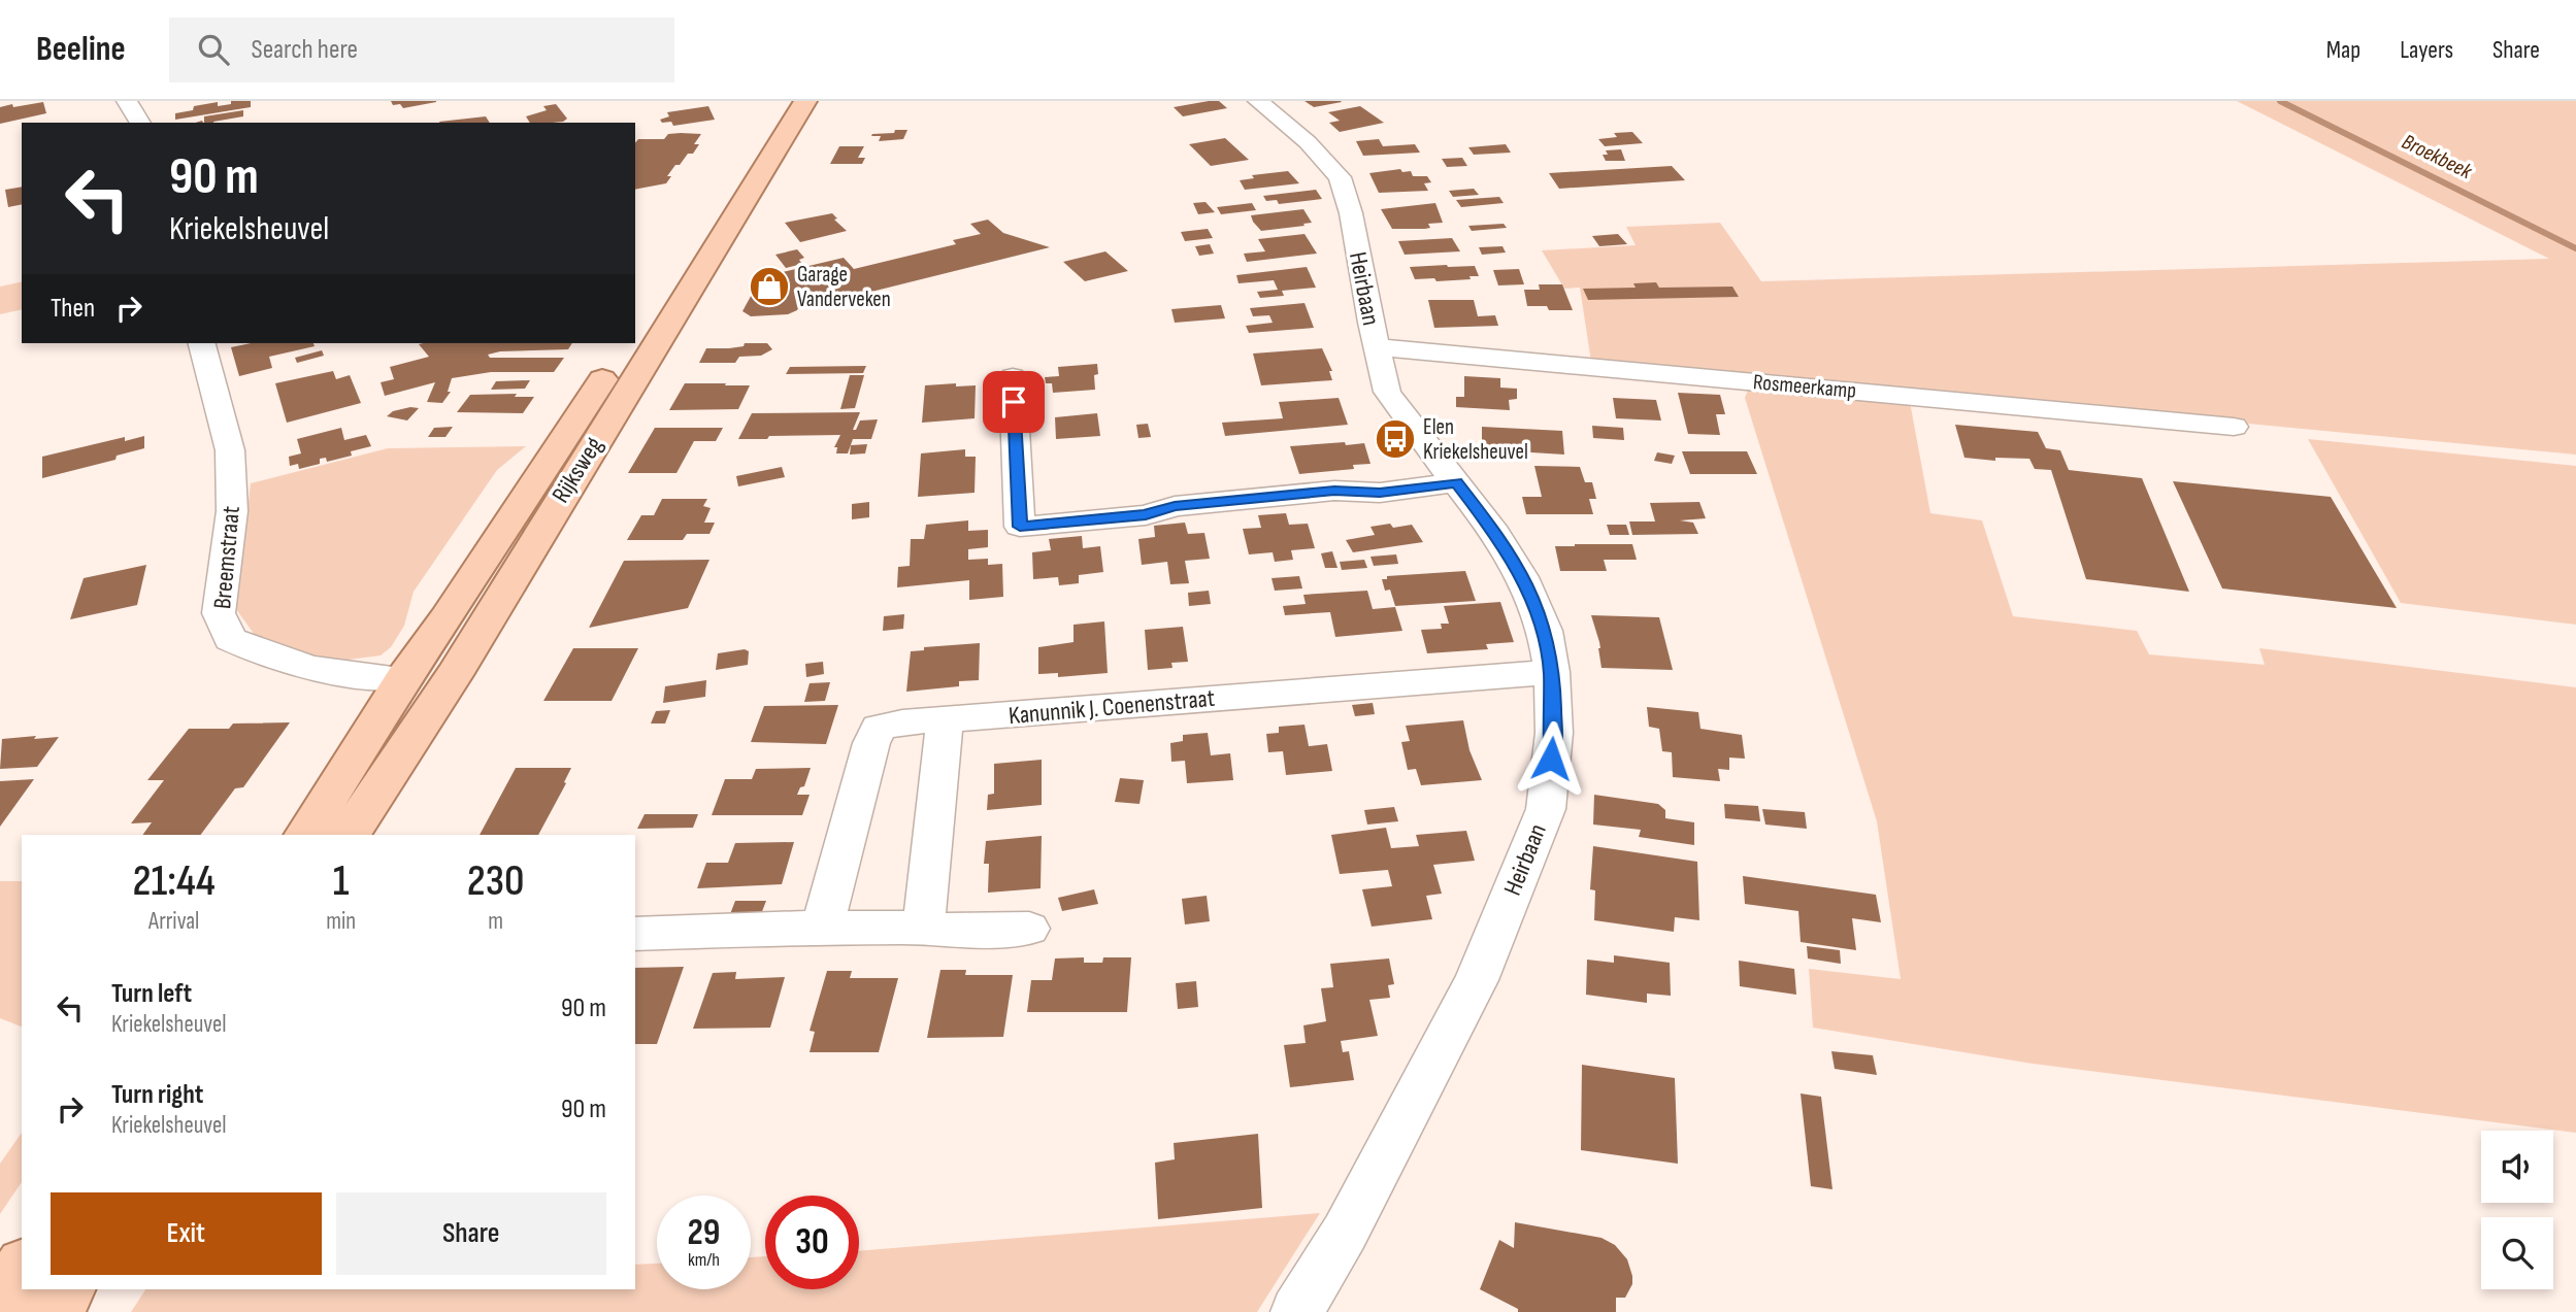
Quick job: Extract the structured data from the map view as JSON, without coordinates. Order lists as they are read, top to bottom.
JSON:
{
  "streets": {
    "main road": ["Rijksweg"],
    "street": [
      "Heirbaan",
      "Rosmeerkamp",
      "Breemstraat",
      "Kanunnik J. Coenenstraat"
    ]
  },
  "crossings": [
    ["Heirbaan", "Rosmeerkamp"],
    ["Heirbaan", "Kanunnik J. Coenenstraat"],
    ["Rijksweg", "Breemstraat"]
  ],
  "water": ["Broekbeek"],
  "places": {
    "shop": ["Garage Vanderveken"],
    "bus stop": ["Elen Kriekelsheuvel"]
  },
  "page": {
    "header": "Beeline",
    "search": "Search here",
    "nav": ["Map", "Layers", "Share"],
    "turn": ["90 m", "Kriekelsheuvel"],
    "then": "Then",
    "eta": [
      "21:44",
      "Arrival",
      "1",
      "min",
      "230",
      "m"
    ],
    "list": [
      {
        "name": "Turn left",
        "note": "Kriekelsheuvel",
        "value": "90 m"
      },
      {
        "name": "Turn right",
        "note": "Kriekelsheuvel",
        "value": "90 m"
      }
    ],
    "buttons": ["Exit", "Share"],
    "speed": "29 km/h",
    "limit": "30"
  }
}
